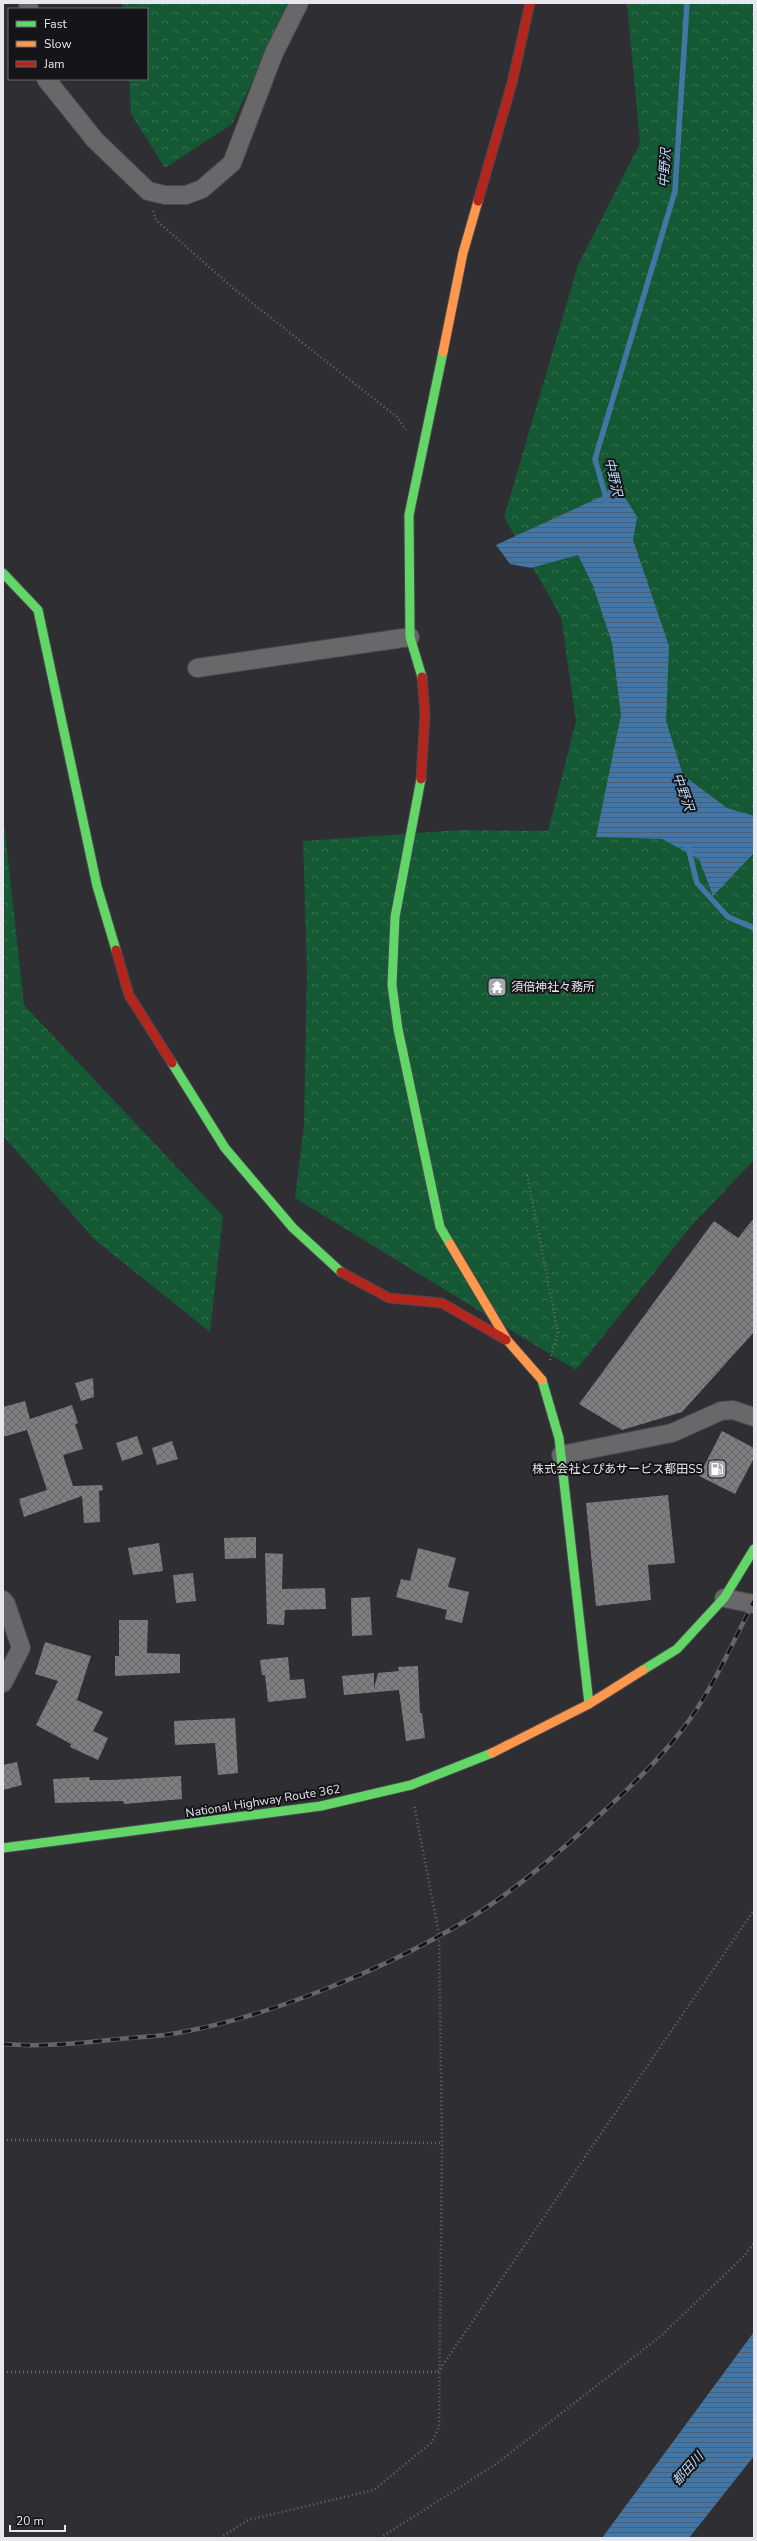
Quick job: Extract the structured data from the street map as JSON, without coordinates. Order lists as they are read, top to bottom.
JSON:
{
  "streets": {
    "main road": ["National Highway Route 362"]
  },
  "water": ["中野沢", "都田川"],
  "places": {
    "temple": ["須倍神社々務所"],
    "fuel station": ["株式会社とぴあサービス都田SS"]
  },
  "legend": ["Fast", "Slow", "Jam"],
  "scale_bar": "20 m"
}
